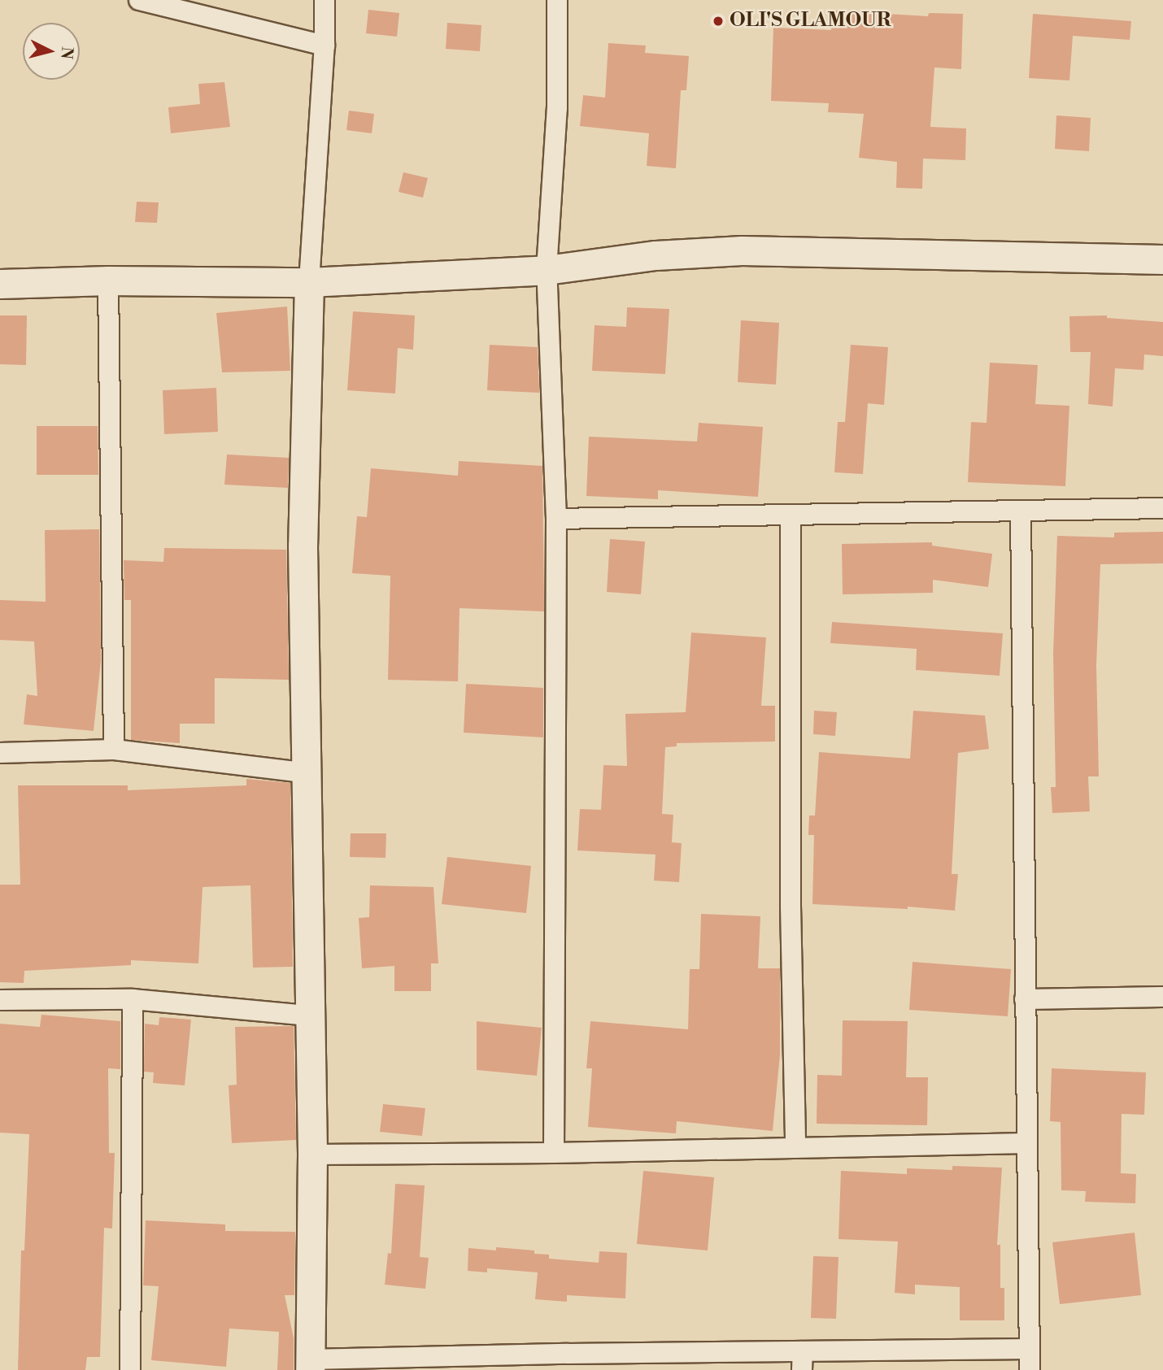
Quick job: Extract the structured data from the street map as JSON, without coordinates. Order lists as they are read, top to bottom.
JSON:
{
  "places": ["OLI'S GLAMOUR"],
  "north": "right"
}
